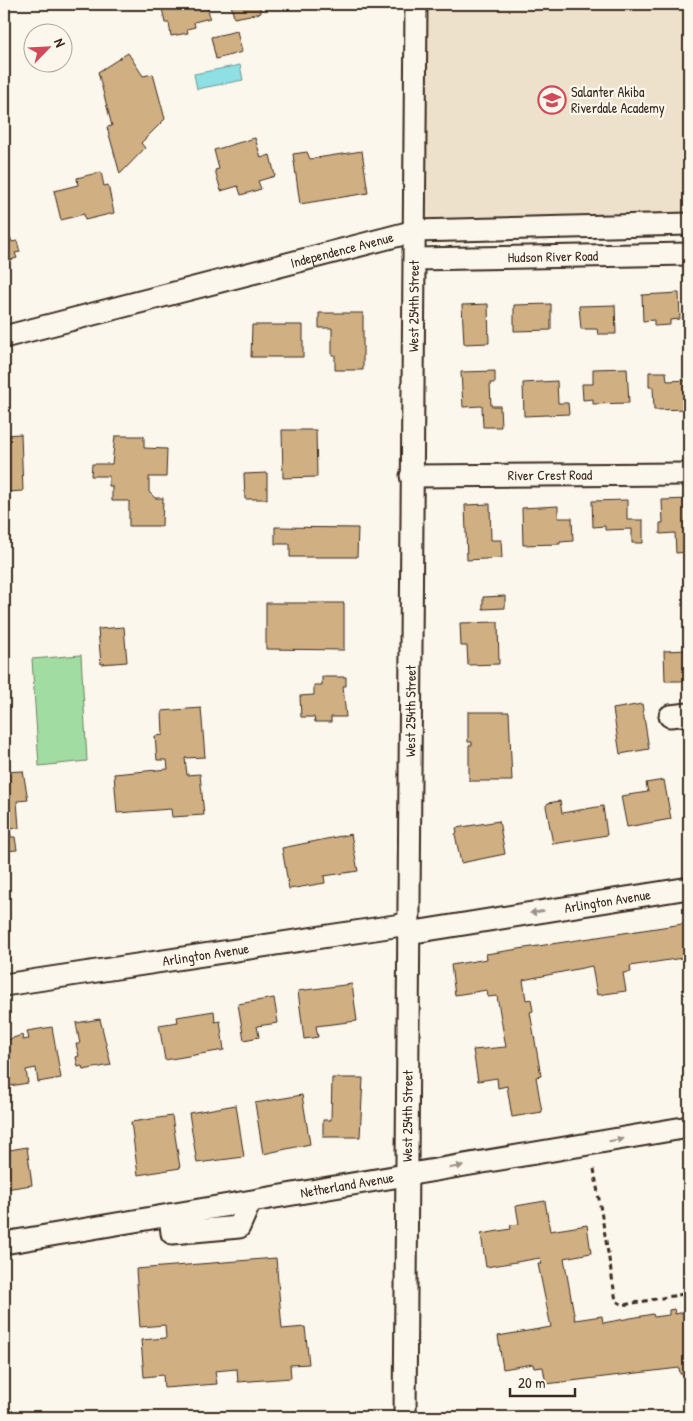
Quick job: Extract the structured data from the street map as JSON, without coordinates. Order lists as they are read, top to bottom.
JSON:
{
  "streets": {
    "street": [
      "Independence Avenue",
      "Hudson River Road",
      "West 254th Street",
      "River Crest Road",
      "Arlington Avenue",
      "Netherland Avenue"
    ]
  },
  "crossings": [
    ["Independence Avenue", "West 254th Street"],
    ["Hudson River Road", "West 254th Street"],
    ["West 254th Street", "River Crest Road"],
    ["West 254th Street", "Arlington Avenue"],
    ["West 254th Street", "Netherland Avenue"]
  ],
  "one_way": ["Arlington Avenue", "Netherland Avenue"],
  "places": {
    "school or university": ["Salanter Akiba Riverdale Academy"]
  },
  "scale_bar": "20 m",
  "north": "top right"
}
